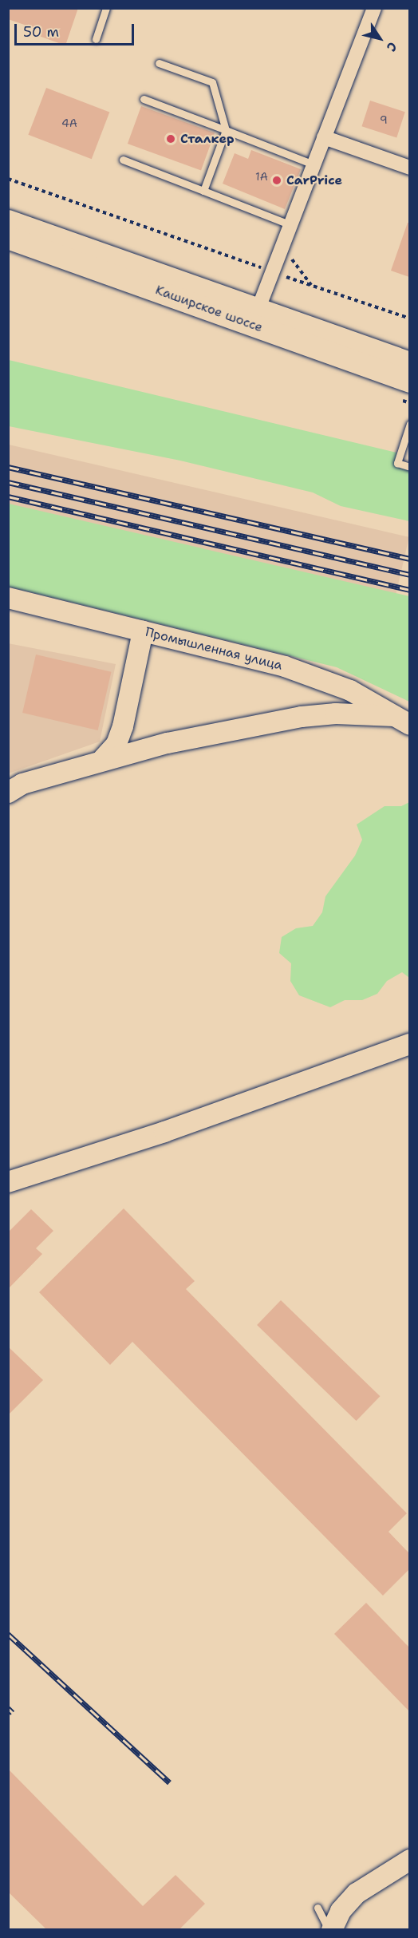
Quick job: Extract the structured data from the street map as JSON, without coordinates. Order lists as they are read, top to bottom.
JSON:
{
  "streets": {
    "main road": ["Каширское шоссе"],
    "street": ["Промышленная улица"]
  },
  "places": ["Сталкер", "CarPrice"],
  "house_numbers": ["9", "4А", "1А"],
  "scale_bar": "50 m",
  "north": "bottom right"
}
